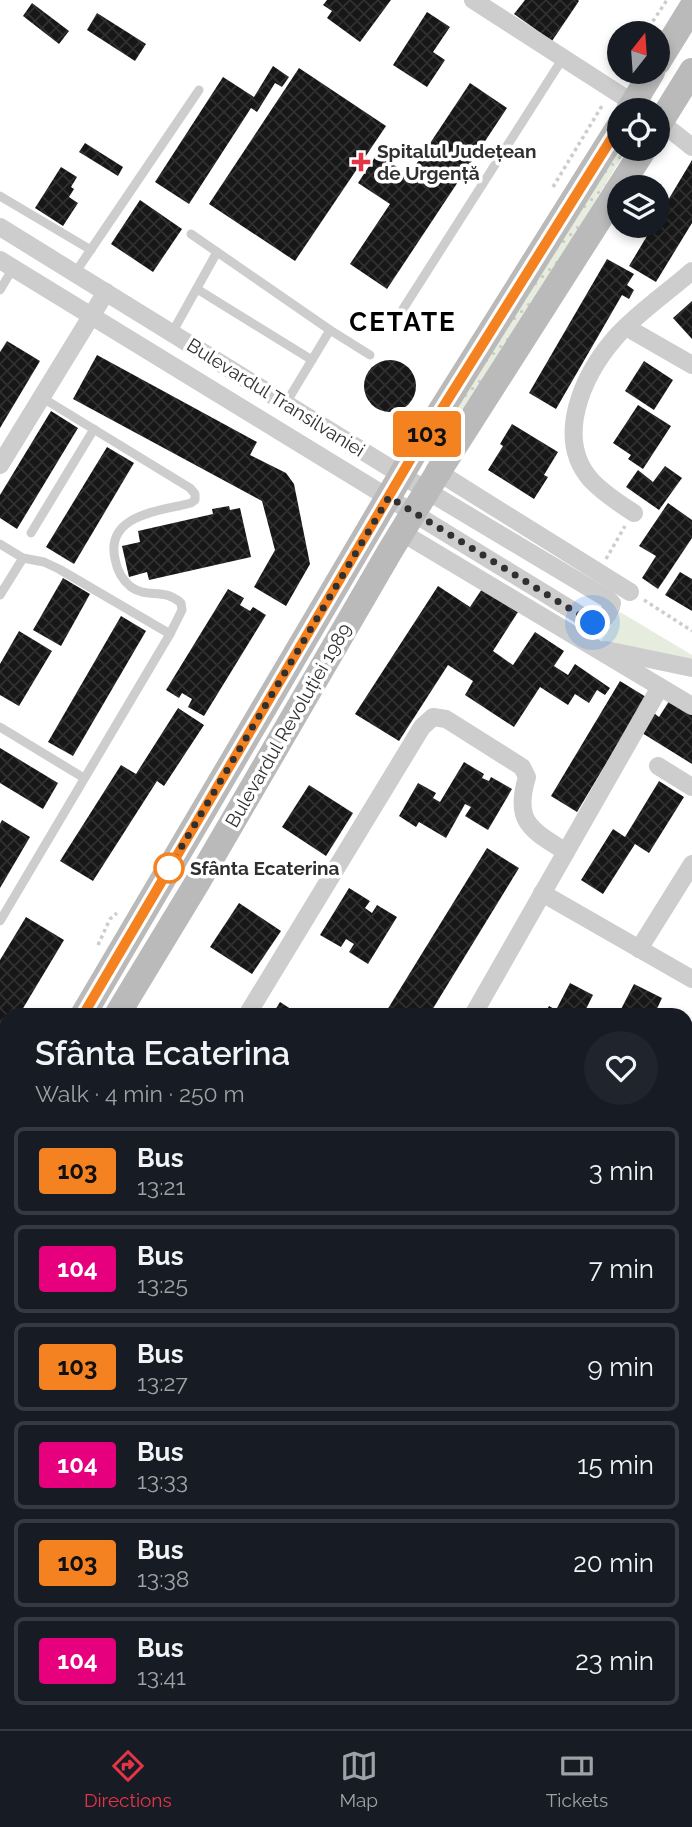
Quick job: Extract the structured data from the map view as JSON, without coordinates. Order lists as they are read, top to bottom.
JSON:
{
  "streets": {
    "main road": ["Bulevardul Revoluției 1989"],
    "street": ["Bulevardul Transilvaniei"]
  },
  "crossings": [
    ["Bulevardul Transilvaniei", "Bulevardul Revoluției 1989"]
  ],
  "districts": ["CETATE"],
  "places": {
    "health": ["Spitalul Județean de Urgență"],
    "other": ["Sfânta Ecaterina"]
  },
  "lines": ["bus line 103"],
  "north": "top",
  "page": {
    "on_map": "103",
    "heading": ["Sfânta Ecaterina", "Walk · 4 min · 250 m"],
    "list": [
      {
        "mark": "103",
        "name": "Bus",
        "note": "13:21",
        "value": "3 min"
      },
      {
        "mark": "104",
        "name": "Bus",
        "note": "13:25",
        "value": "7 min"
      },
      {
        "mark": "103",
        "name": "Bus",
        "note": "13:27",
        "value": "9 min"
      },
      {
        "mark": "104",
        "name": "Bus",
        "note": "13:33",
        "value": "15 min"
      },
      {
        "mark": "103",
        "name": "Bus",
        "note": "13:38",
        "value": "20 min"
      },
      {
        "mark": "104",
        "name": "Bus",
        "note": "13:41",
        "value": "23 min"
      }
    ],
    "tabs": ["Directions", "Map", "Tickets"]
  }
}
